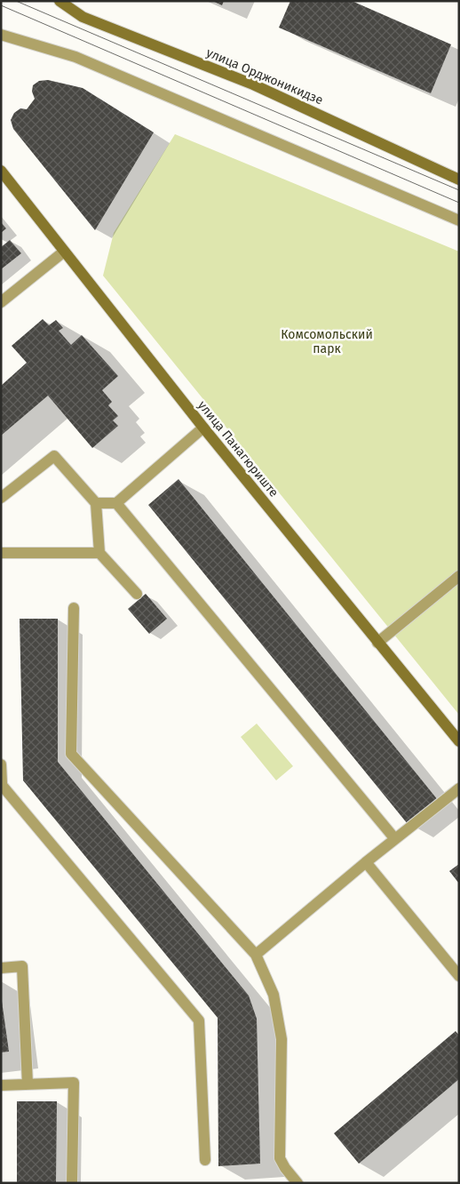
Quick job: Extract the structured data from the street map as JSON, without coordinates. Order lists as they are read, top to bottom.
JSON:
{
  "streets": {
    "street": ["улица Орджоникидзе", "улица Панагюриште"]
  },
  "parks": ["Комсомольский парк"]
}
